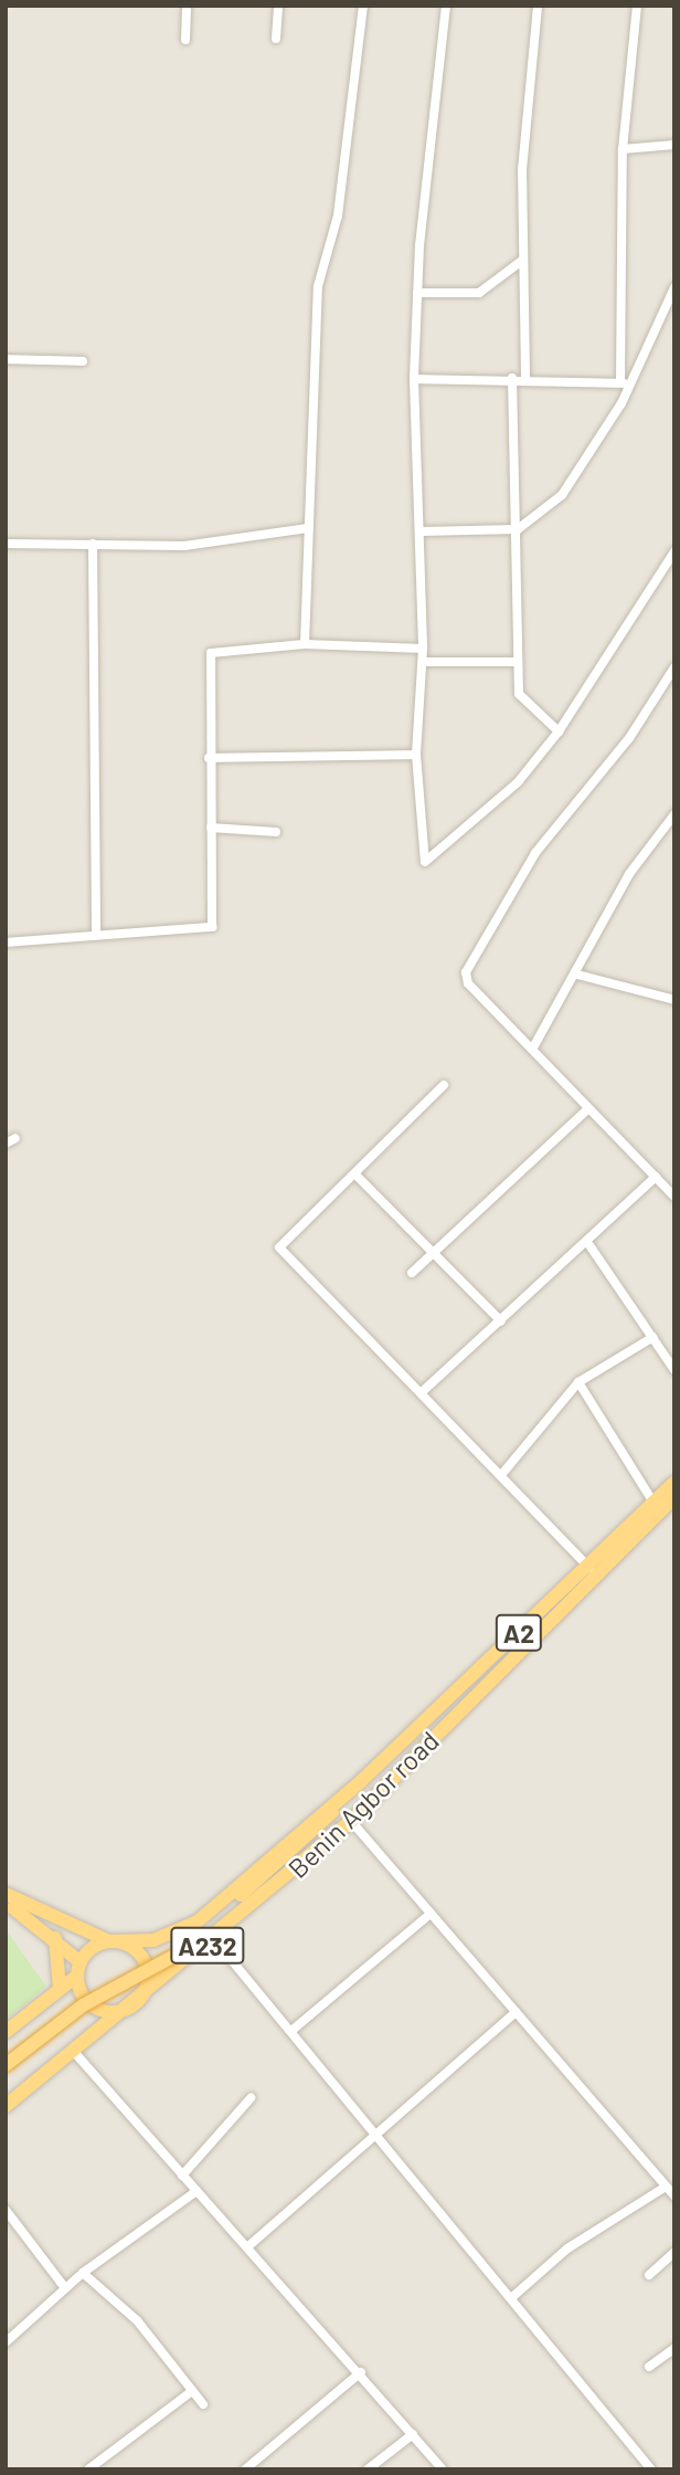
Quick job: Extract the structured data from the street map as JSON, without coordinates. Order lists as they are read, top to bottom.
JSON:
{
  "streets": {
    "highway": ["A2", "Benin Agbor road", "A232"]
  },
  "crossings": [
    ["A2", "Benin Agbor road"]
  ]
}
